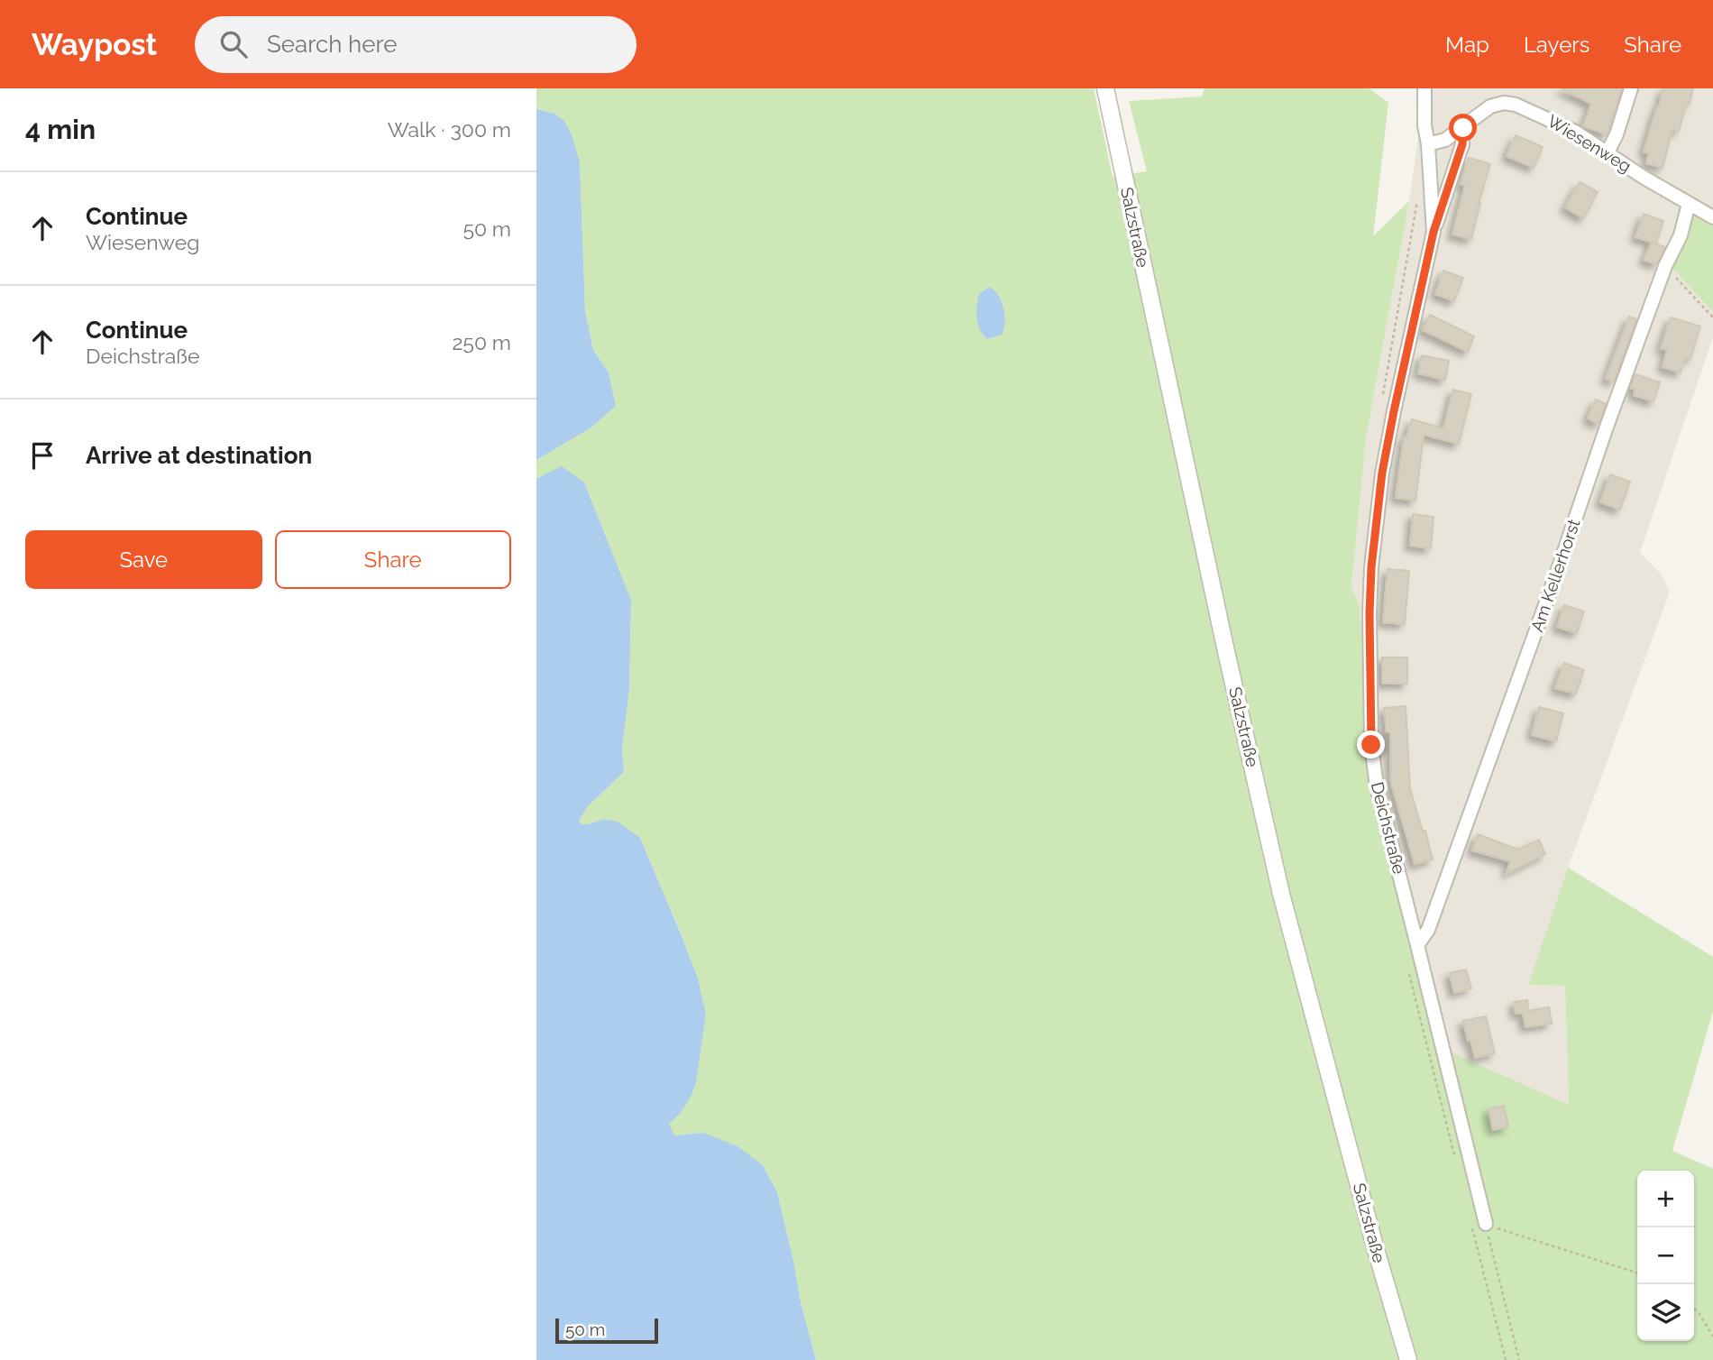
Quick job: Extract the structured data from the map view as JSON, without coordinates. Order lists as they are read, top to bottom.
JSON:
{
  "streets": {
    "street": [
      "Wiesenweg",
      "Salzstraße",
      "Am Kellerhorst",
      "Deichstraße"
    ]
  },
  "crossings": [
    ["Wiesenweg", "Am Kellerhorst"],
    ["Wiesenweg", "Deichstraße"],
    ["Am Kellerhorst", "Deichstraße"]
  ],
  "scale_bar": "50 m",
  "page": {
    "header": "Waypost",
    "search": "Search here",
    "nav": ["Map", "Layers", "Share"],
    "heading": ["4 min", "Walk · 300 m"],
    "list": [
      ["Continue", "Wiesenweg", "50 m"],
      ["Continue", "Deichstraße", "250 m"],
      "Arrive at destination"
    ],
    "buttons": ["Save", "Share"],
    "map_buttons": ["+", "−"],
    "scale": "50 m"
  }
}
